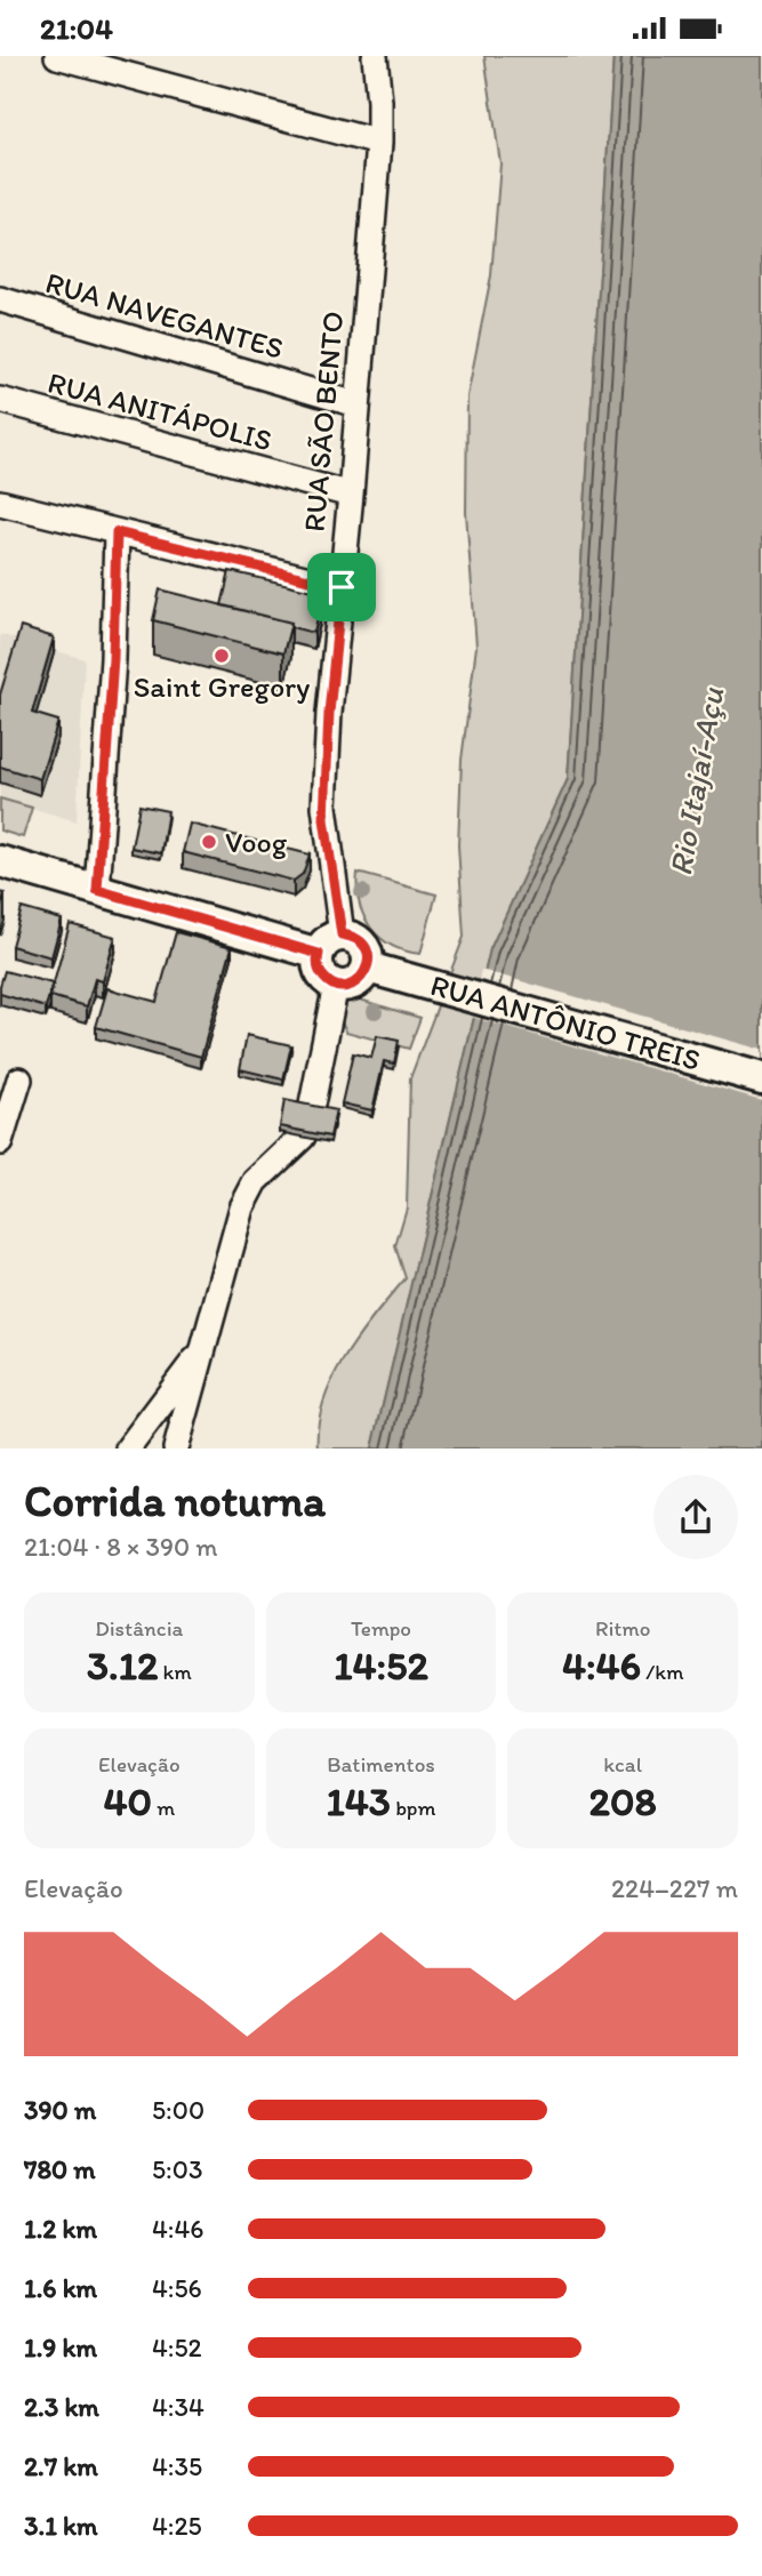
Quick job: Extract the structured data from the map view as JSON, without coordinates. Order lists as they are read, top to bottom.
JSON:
{
  "streets": {
    "main road": ["RUA ANTÔNIO TREIS"],
    "street": ["RUA NAVEGANTES", "RUA ANITÁPOLIS", "RUA SÃO BENTO"]
  },
  "crossings": [
    ["RUA NAVEGANTES", "RUA SÃO BENTO"],
    ["RUA ANITÁPOLIS", "RUA SÃO BENTO"],
    ["RUA SÃO BENTO", "RUA ANTÔNIO TREIS"]
  ],
  "water": ["Rio Itajaí-Açu"],
  "places": ["Saint Gregory", "Voog"],
  "page": {
    "status": "21:04",
    "heading": ["Corrida noturna", "21:04 · 8 × 390 m"],
    "stats": [
      ["Distância", "3.12 km"],
      ["Tempo", "14:52"],
      ["Ritmo", "4:46 /km"],
      ["Elevação", "40 m"],
      ["Batimentos", "143 bpm"],
      ["kcal", "208"]
    ],
    "chart": ["Elevação", "224–227 m"],
    "list": [
      {
        "name": "390 m",
        "note": "5:00"
      },
      {
        "name": "780 m",
        "note": "5:03"
      },
      {
        "name": "1.2 km",
        "note": "4:46"
      },
      {
        "name": "1.6 km",
        "note": "4:56"
      },
      {
        "name": "1.9 km",
        "note": "4:52"
      },
      {
        "name": "2.3 km",
        "note": "4:34"
      },
      {
        "name": "2.7 km",
        "note": "4:35"
      },
      {
        "name": "3.1 km",
        "note": "4:25"
      }
    ]
  }
}
